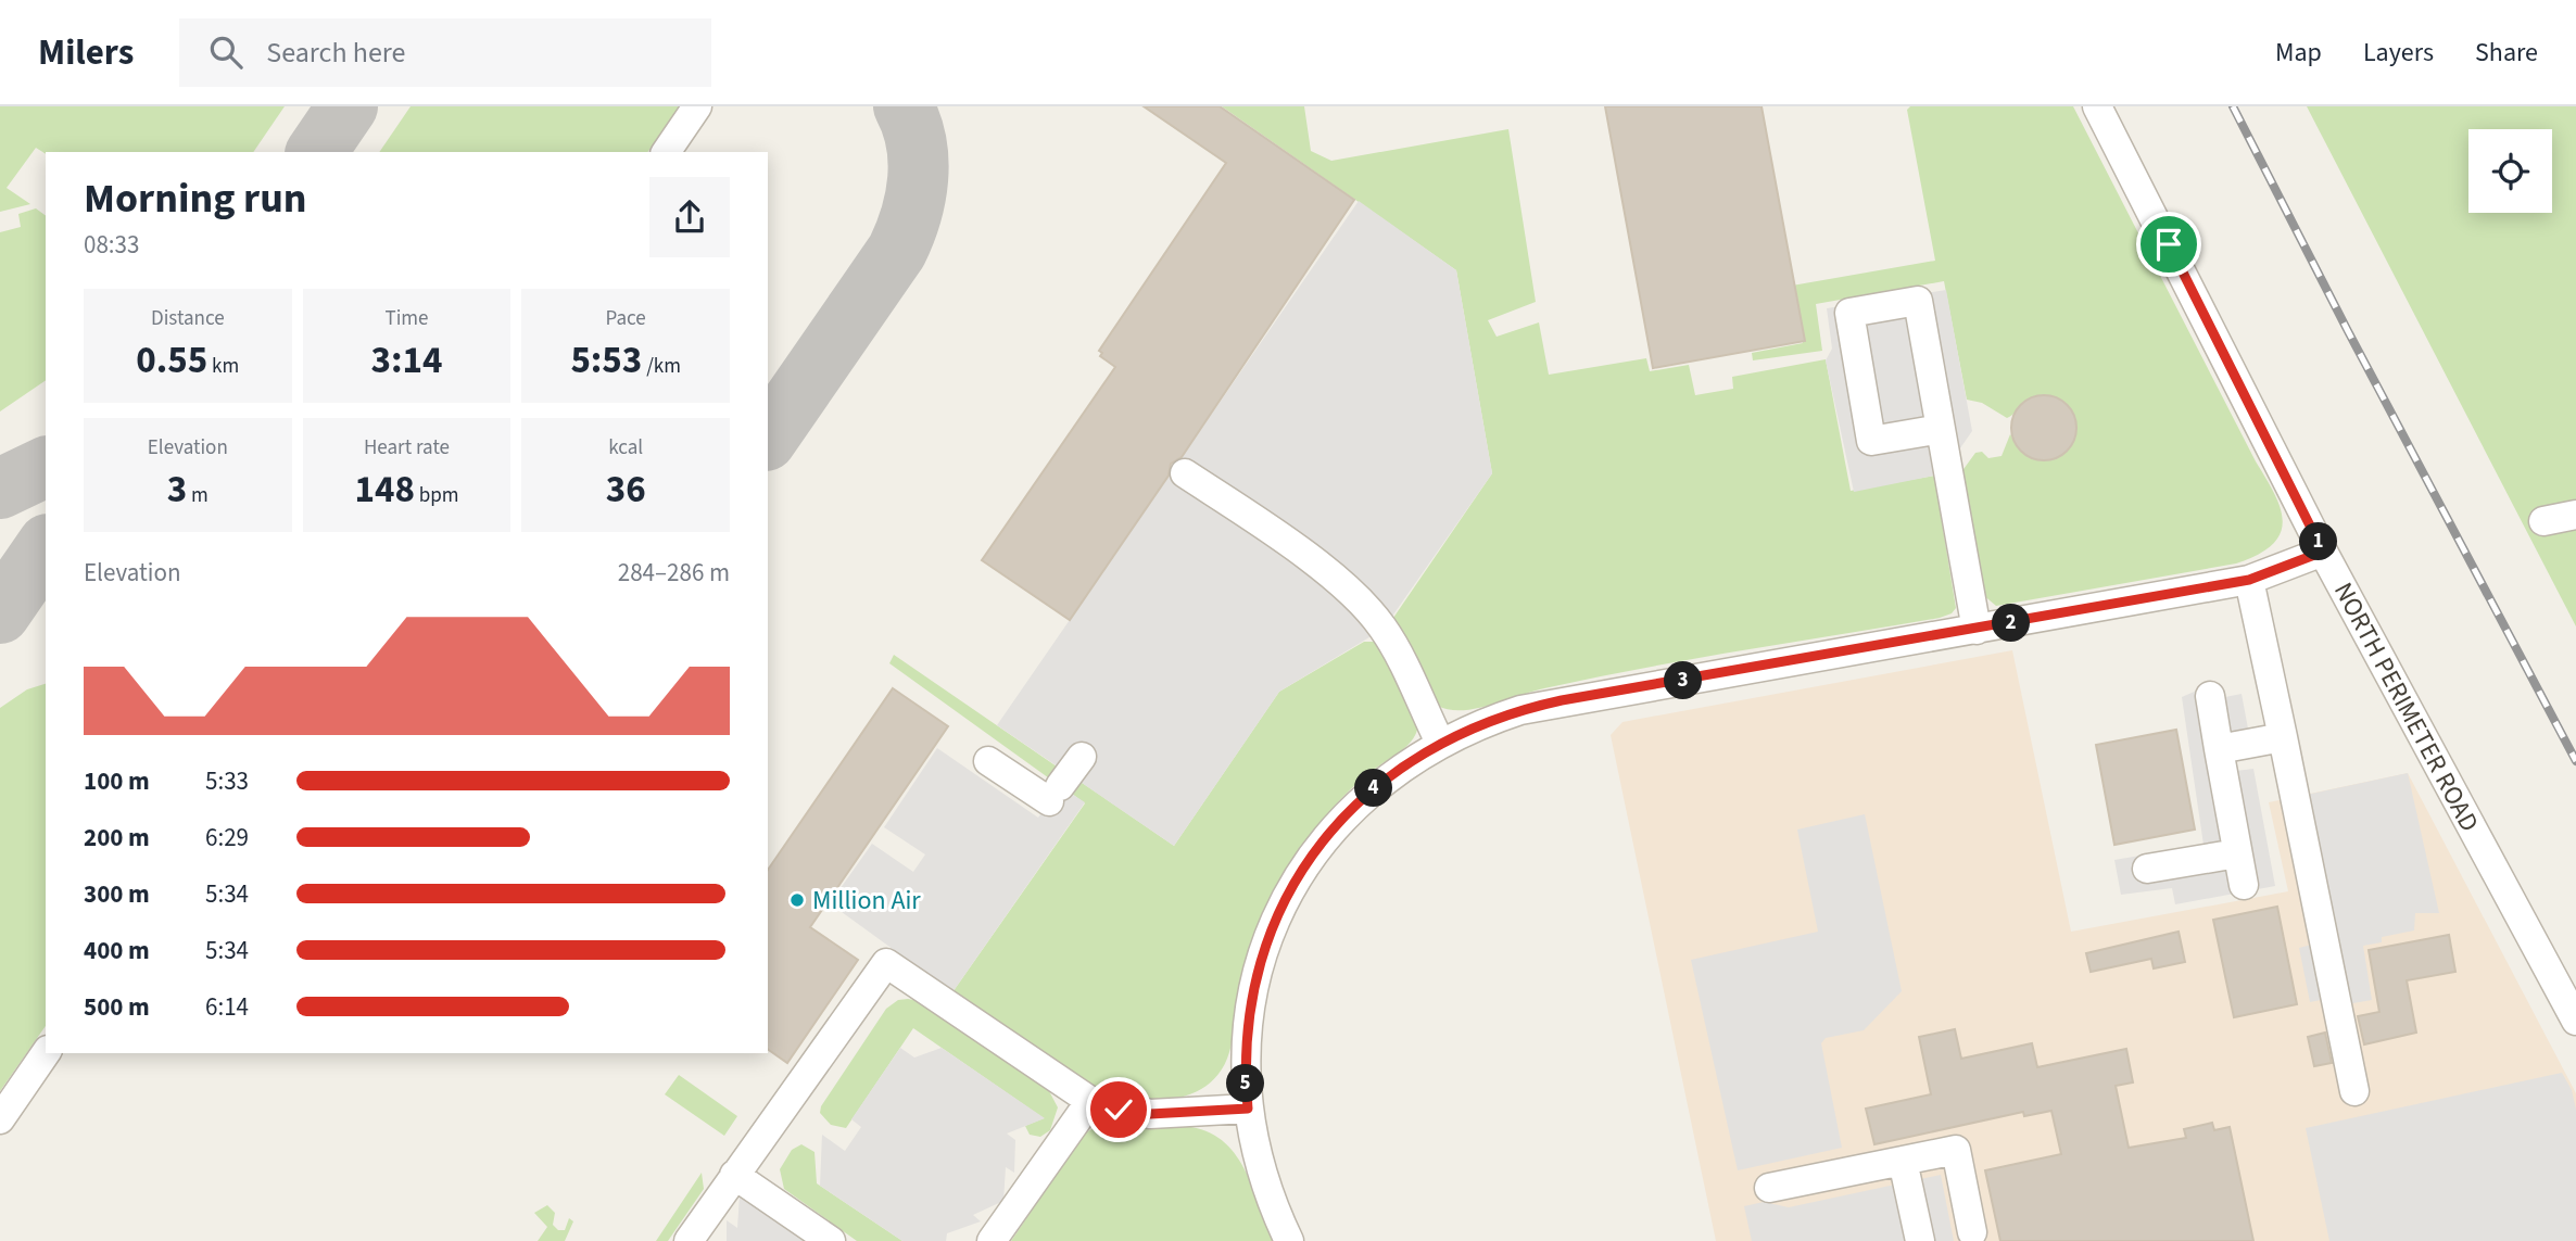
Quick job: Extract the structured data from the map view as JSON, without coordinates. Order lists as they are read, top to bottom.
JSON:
{
  "streets": {
    "street": ["NORTH PERIMETER ROAD"]
  },
  "places": ["Million Air"],
  "page": {
    "header": "Milers",
    "search": "Search here",
    "nav": ["Map", "Layers", "Share"],
    "heading": ["Morning run", "08:33"],
    "stats": [
      ["Distance", "0.55 km"],
      ["Time", "3:14"],
      ["Pace", "5:53 /km"],
      ["Elevation", "3 m"],
      ["Heart rate", "148 bpm"],
      ["kcal", "36"]
    ],
    "pins": [
      "1",
      "2",
      "3",
      "4",
      "5"
    ],
    "chart": ["Elevation", "284–286 m"],
    "list": [
      {
        "name": "100 m",
        "note": "5:33"
      },
      {
        "name": "200 m",
        "note": "6:29"
      },
      {
        "name": "300 m",
        "note": "5:34"
      },
      {
        "name": "400 m",
        "note": "5:34"
      },
      {
        "name": "500 m",
        "note": "6:14"
      }
    ]
  }
}
